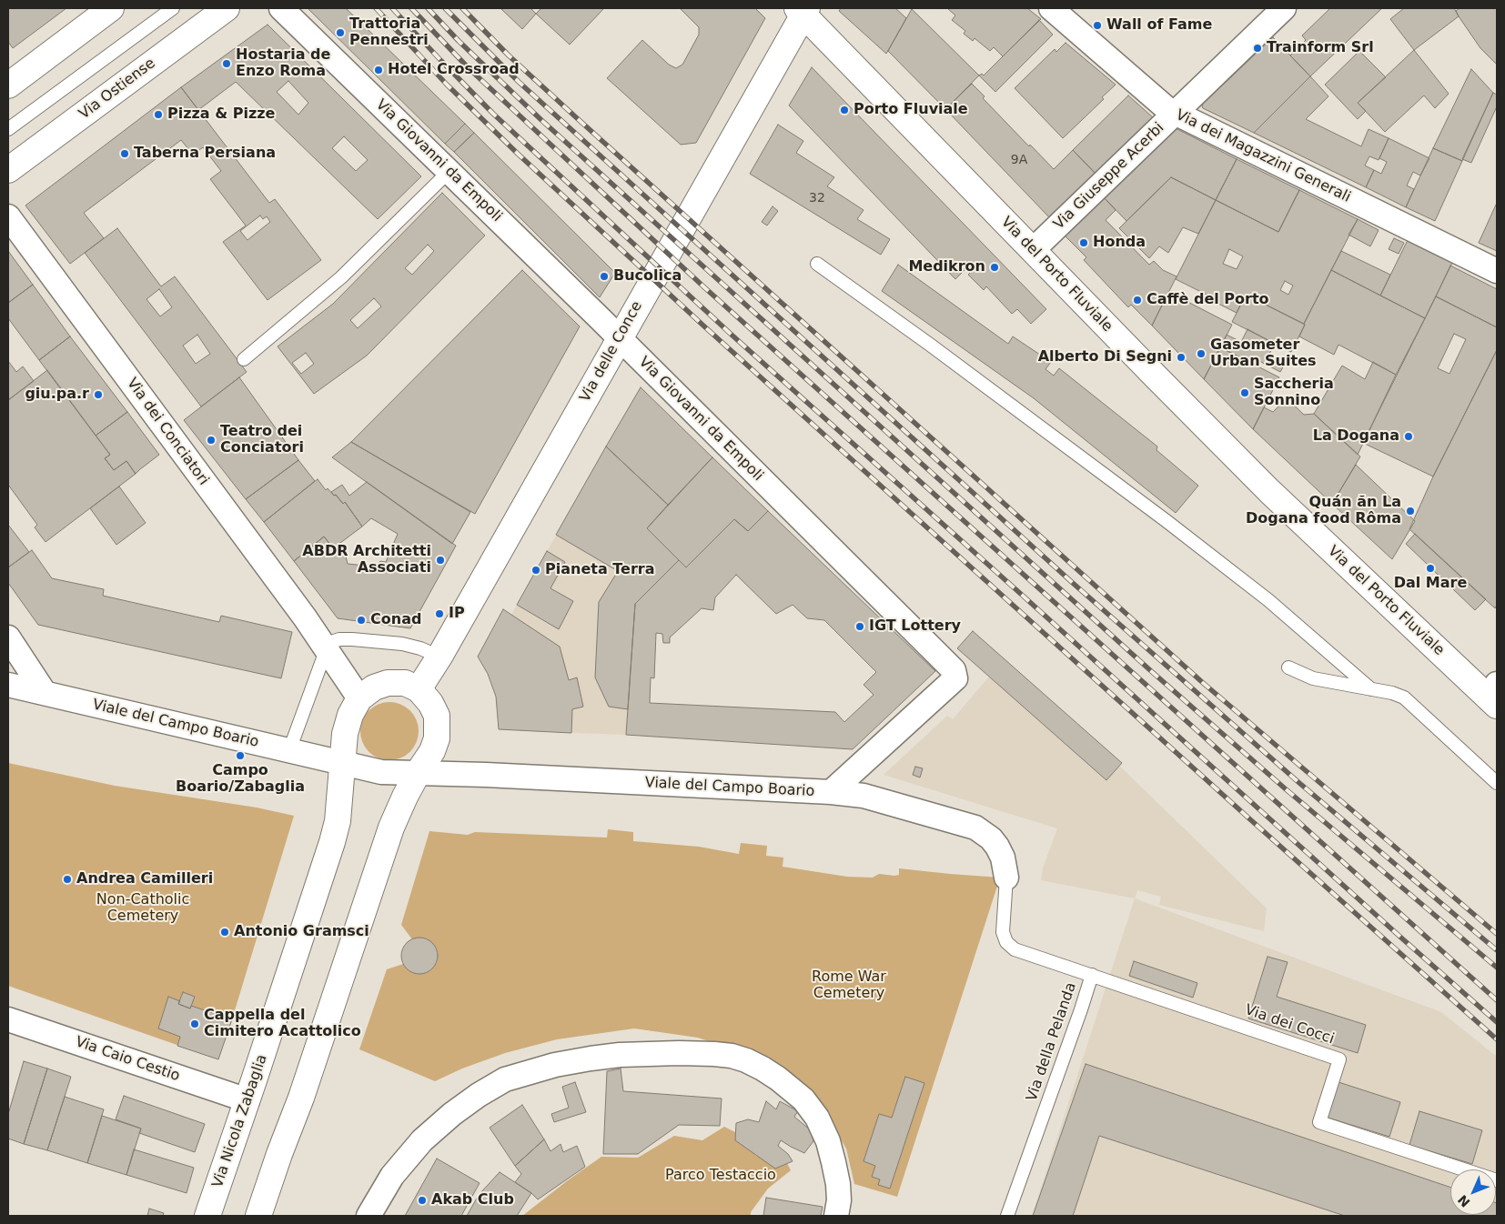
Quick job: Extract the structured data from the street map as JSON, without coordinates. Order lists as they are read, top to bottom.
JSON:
{
  "streets": {
    "street": [
      "Via Ostiense",
      "Via dei Magazzini Generali",
      "Via Giovanni da Empoli",
      "Via Giuseppe Acerbi",
      "Via del Porto Fluviale",
      "Via delle Conce",
      "Via dei Conciatori",
      "Viale del Campo Boario",
      "Via Caio Cestio",
      "Via Nicola Zabaglia"
    ],
    "lane": ["Via dei Cocci", "Via della Pelanda"]
  },
  "crossings": [
    ["Via dei Magazzini Generali", "Via Giuseppe Acerbi"],
    ["Via Giovanni da Empoli", "Via delle Conce"],
    ["Via Giovanni da Empoli", "Viale del Campo Boario"],
    ["Via Giuseppe Acerbi", "Via del Porto Fluviale"],
    ["Via del Porto Fluviale", "Via delle Conce"],
    ["Via delle Conce", "Via dei Conciatori"],
    ["Via delle Conce", "Viale del Campo Boario"],
    ["Via delle Conce", "Via Nicola Zabaglia"],
    ["Via dei Conciatori", "Viale del Campo Boario"],
    ["Via dei Conciatori", "Via Nicola Zabaglia"],
    ["Viale del Campo Boario", "Via della Pelanda"],
    ["Viale del Campo Boario", "Via Nicola Zabaglia"],
    ["Via dei Cocci", "Via della Pelanda"],
    ["Via Caio Cestio", "Via Nicola Zabaglia"]
  ],
  "parks": ["Non-Catholic Cemetery", "Rome War Cemetery", "Parco Testaccio"],
  "places": [
    "Wall of Fame",
    "Trattoria Pennestri",
    "Trainform Srl",
    "Hostaria de Enzo Roma",
    "Hotel Crossroad",
    "Porto Fluviale",
    "Pizza & Pizze",
    "Taberna Persiana",
    "Honda",
    "Medikron",
    "Bucolica",
    "Caffè del Porto",
    "Gasometer Urban Suites",
    "Alberto Di Segni",
    "Saccheria Sonnino",
    "giu.pa.r",
    "La Dogana",
    "Teatro dei Conciatori",
    "Quán ăn La Dogana food Rôma",
    "ABDR Architetti Associati",
    "Dal Mare",
    "Pianeta Terra",
    "IP",
    "Conad",
    "IGT Lottery",
    "Campo Boario/Zabaglia",
    "Andrea Camilleri",
    "Antonio Gramsci",
    "Cappella del Cimitero Acattolico",
    "Akab Club"
  ],
  "house_numbers": ["9A", "32"],
  "north": "bottom left"
}
